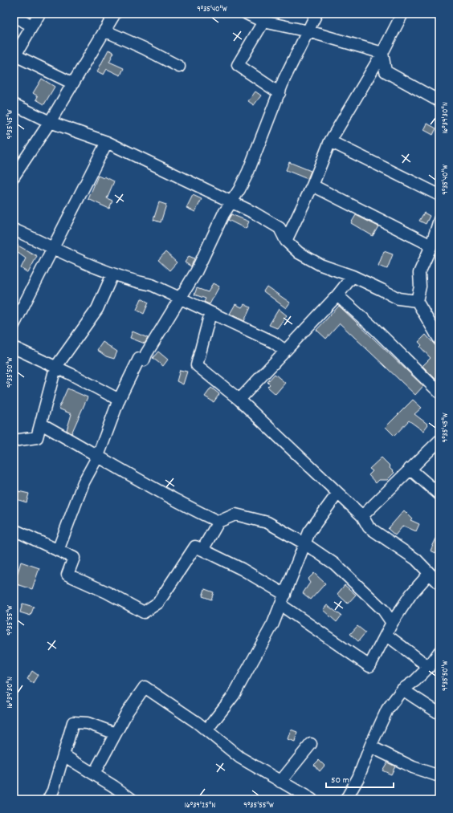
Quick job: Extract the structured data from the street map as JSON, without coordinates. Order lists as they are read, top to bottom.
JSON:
{
  "scale_bar": "50 m",
  "coordinates": [
    "9°35'40\"W",
    "16°39'30\"N",
    "9°35'45\"W",
    "9°35'50\"W",
    "9°35'55\"W",
    "16°39'25\"N"
  ]
}
